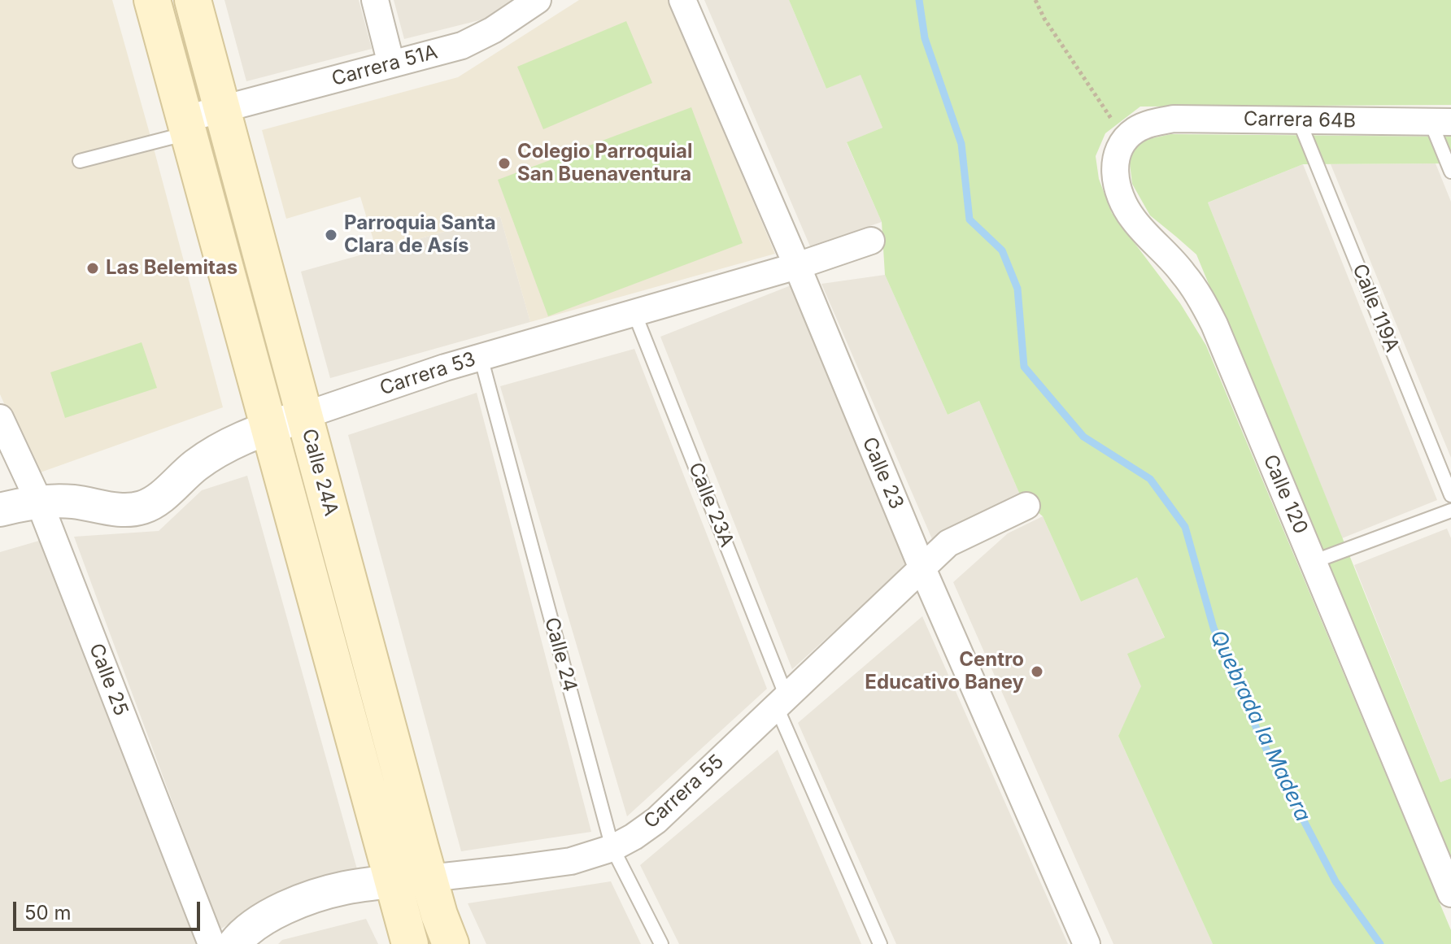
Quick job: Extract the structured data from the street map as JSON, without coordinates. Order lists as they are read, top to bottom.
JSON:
{
  "streets": {
    "main road": ["Calle 24A"],
    "street": [
      "Carrera 51A",
      "Carrera 64B",
      "Carrera 53",
      "Calle 23",
      "Calle 120",
      "Calle 25",
      "Carrera 55"
    ],
    "lane": ["Calle 119A", "Calle 23A", "Calle 24"]
  },
  "crossings": [
    ["Carrera 51A", "Calle 24A"],
    ["Carrera 64B", "Calle 119A"],
    ["Carrera 64B", "Calle 120"],
    ["Carrera 53", "Calle 24A"],
    ["Carrera 53", "Calle 23"],
    ["Carrera 53", "Calle 23A"],
    ["Carrera 53", "Calle 24"],
    ["Carrera 53", "Calle 25"],
    ["Calle 24A", "Carrera 55"],
    ["Calle 23", "Carrera 55"],
    ["Calle 23A", "Carrera 55"],
    ["Calle 24", "Carrera 55"]
  ],
  "water": ["Quebrada la Madera"],
  "places": [
    "Colegio Parroquial San Buenaventura",
    "Parroquia Santa Clara de Asís",
    "Las Belemitas",
    "Centro Educativo Baney"
  ],
  "scale_bar": "50 m"
}
